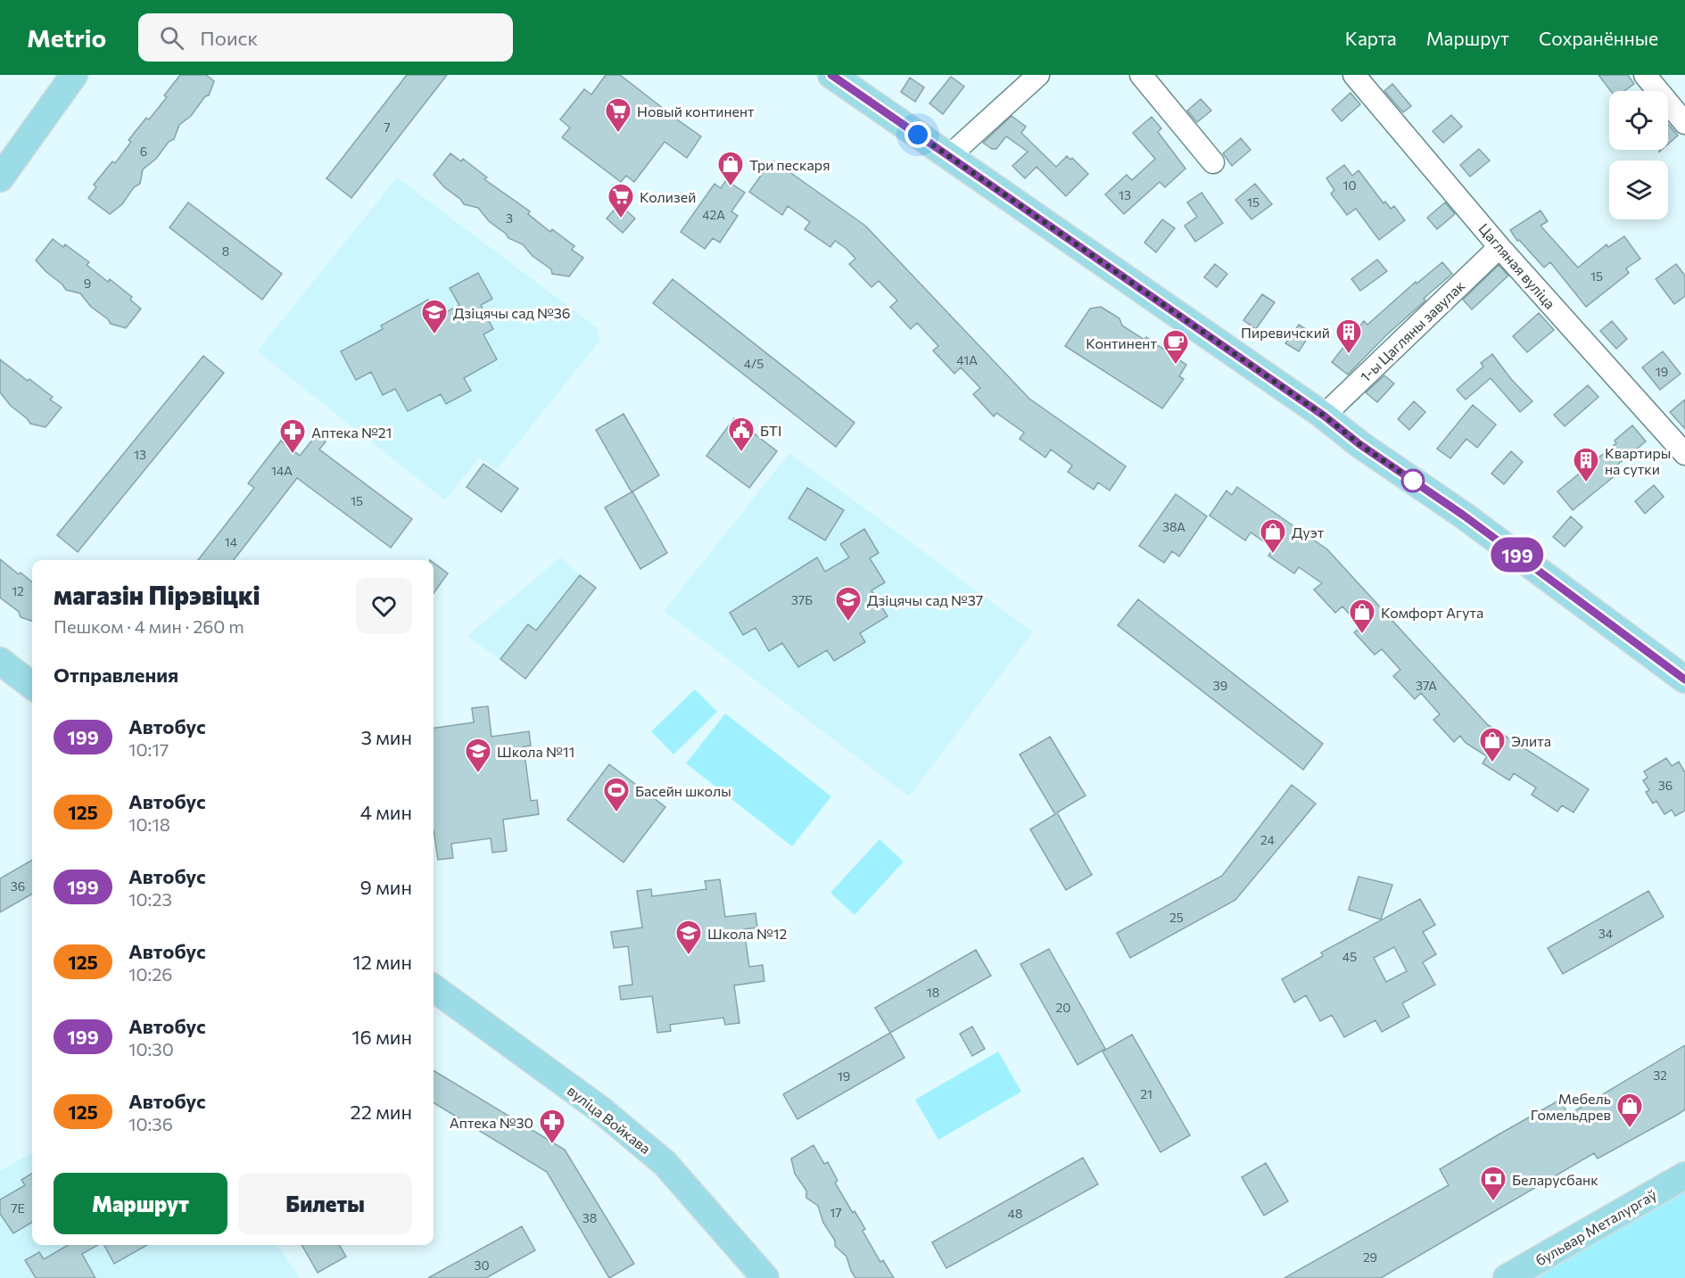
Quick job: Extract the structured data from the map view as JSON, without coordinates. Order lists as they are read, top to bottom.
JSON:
{
  "streets": {
    "main road": ["вуліца Войкава", "бульвар Металургаў"],
    "street": ["Цагляная вуліца", "1-ы Цагляны завулак"]
  },
  "crossings": [
    ["Цагляная вуліца", "1-ы Цагляны завулак"]
  ],
  "places": {
    "supermarket": ["Новый континент", "Колизей"],
    "shop": [
      "Три пескаря",
      "Дуэт",
      "Комфорт Агута",
      "Элита",
      "Мебель Гомельдрев"
    ],
    "school or university": [
      "Дзіцячы сад №36",
      "Дзіцячы сад №37",
      "Школа №11",
      "Школа №12"
    ],
    "building": ["Пиревичский", "Квартиры на сутки"],
    "cafe": ["Континент"],
    "public building": ["БТІ"],
    "pharmacy": ["Аптека №21", "Аптека №30"],
    "sports": ["Басейн школы"],
    "bank": ["Беларусбанк"]
  },
  "lines": ["bus line 199"],
  "house_numbers": [
    "7",
    "6",
    "10",
    "13",
    "15",
    "42А",
    "3",
    "8",
    "15",
    "9",
    "41А",
    "4/5",
    "19",
    "13",
    "14А",
    "15",
    "38А",
    "14",
    "12",
    "37Б",
    "39",
    "37А",
    "36",
    "24",
    "36",
    "25",
    "34",
    "45",
    "18",
    "20",
    "32",
    "19",
    "21",
    "7Е",
    "17",
    "48",
    "38",
    "29",
    "30"
  ],
  "page": {
    "header": "Metrio",
    "search": "Поиск",
    "nav": ["Карта", "Маршрут", "Сохранённые"],
    "on_map": "199",
    "heading": [
      ["магазін Пірэвіцкі", "Пешком · 4 мин · 260 m"],
      "Отправления"
    ],
    "list": [
      {
        "mark": "199",
        "name": "Автобус",
        "note": "10:17",
        "value": "3 мин"
      },
      {
        "mark": "125",
        "name": "Автобус",
        "note": "10:18",
        "value": "4 мин"
      },
      {
        "mark": "199",
        "name": "Автобус",
        "note": "10:23",
        "value": "9 мин"
      },
      {
        "mark": "125",
        "name": "Автобус",
        "note": "10:26",
        "value": "12 мин"
      },
      {
        "mark": "199",
        "name": "Автобус",
        "note": "10:30",
        "value": "16 мин"
      },
      {
        "mark": "125",
        "name": "Автобус",
        "note": "10:36",
        "value": "22 мин"
      }
    ],
    "buttons": ["Маршрут", "Билеты"]
  }
}
